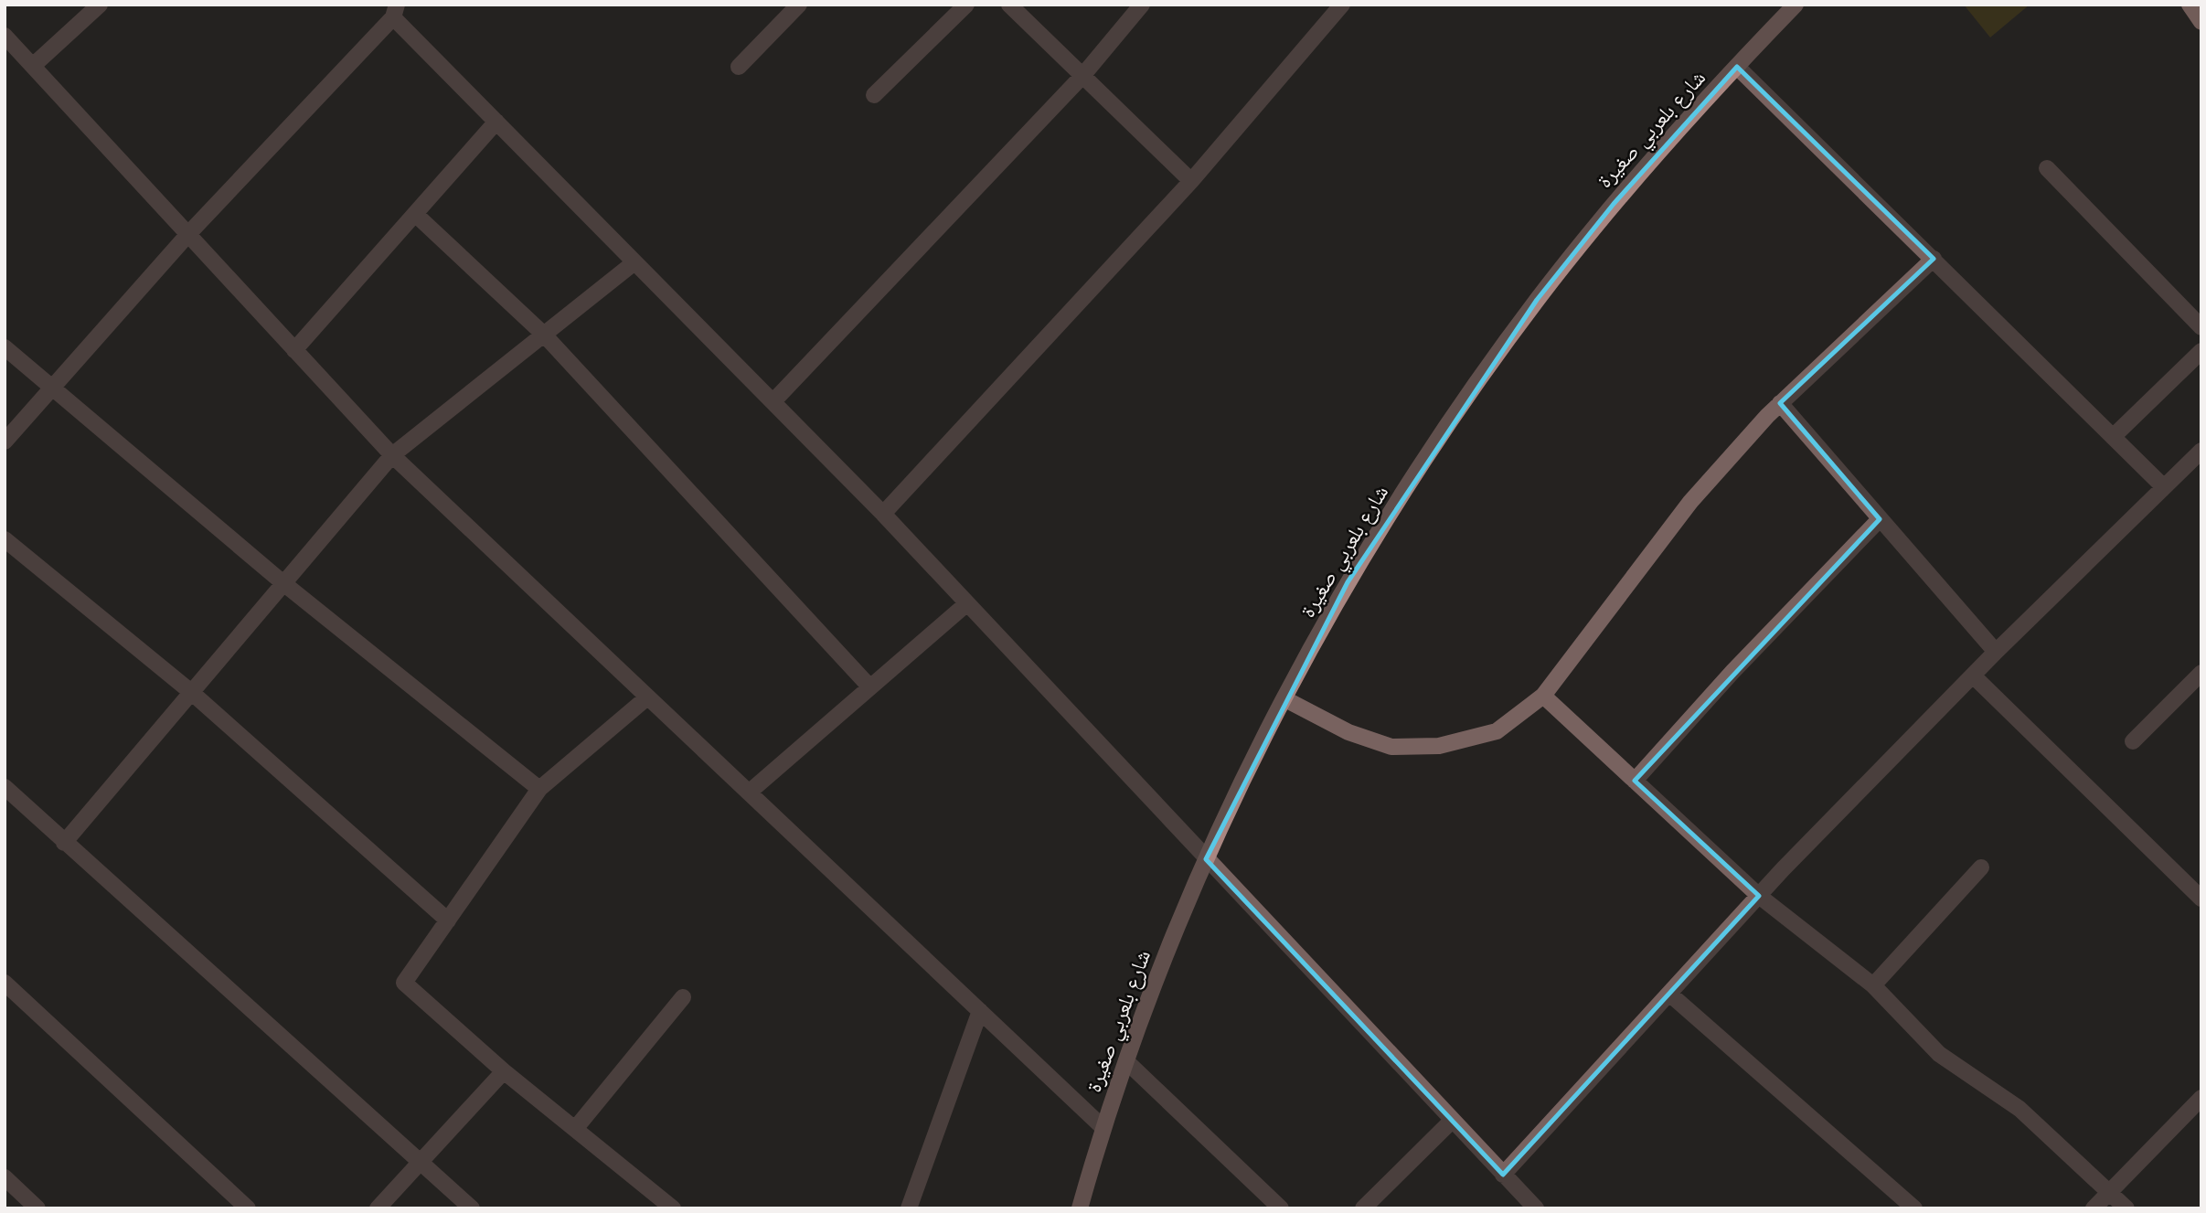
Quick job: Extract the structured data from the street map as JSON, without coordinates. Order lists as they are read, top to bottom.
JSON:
{
  "streets": {
    "main road": ["شارع بلعربي صغيرة"]
  }
}
